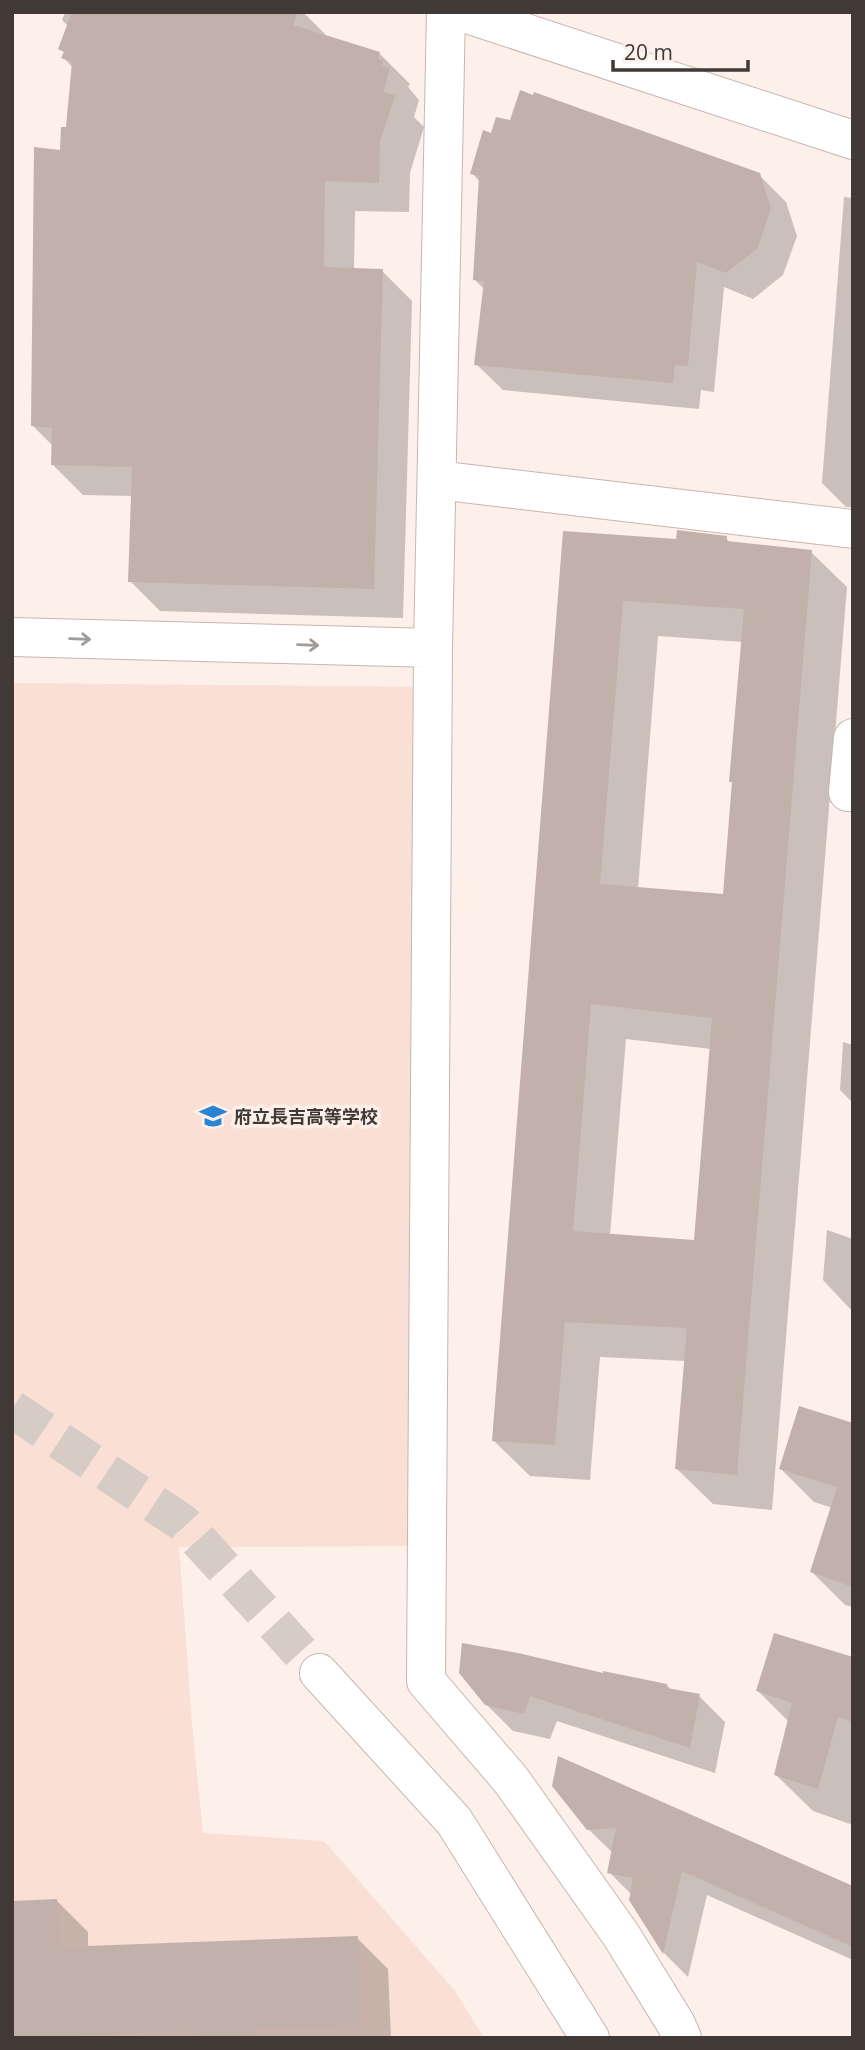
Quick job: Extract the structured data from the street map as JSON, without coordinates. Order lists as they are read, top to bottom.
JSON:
{
  "places": {
    "school or university": ["府立長吉高等学校"]
  },
  "scale_bar": "20 m"
}
